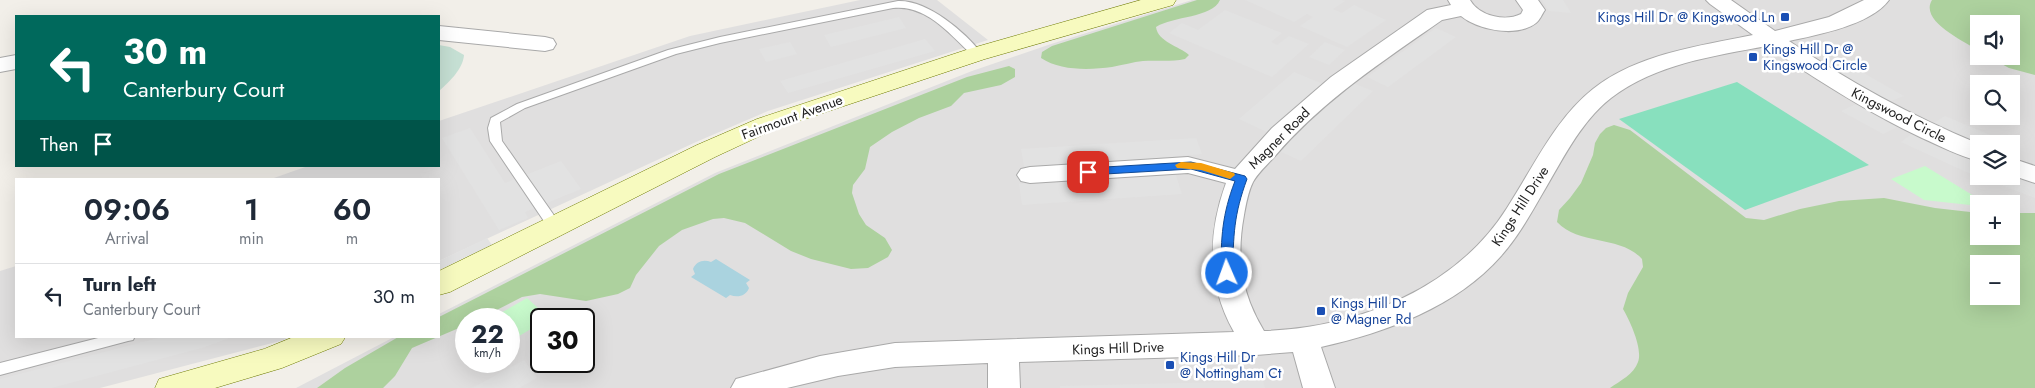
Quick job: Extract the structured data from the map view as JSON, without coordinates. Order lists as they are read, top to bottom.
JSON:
{
  "streets": {
    "street": [
      "Kingswood Circle",
      "Fairmount Avenue",
      "Magner Road",
      "Kings Hill Drive"
    ]
  },
  "crossings": [
    ["Kingswood Circle", "Kings Hill Drive"],
    ["Magner Road", "Kings Hill Drive"]
  ],
  "places": {
    "transit": [
      "Kings Hill Dr @ Kingswood Ln",
      "Kings Hill Dr @ Kingswood Circle",
      "Kings Hill Dr @ Magner Rd",
      "Kings Hill Dr @ Nottingham Ct"
    ]
  },
  "page": {
    "map_buttons": ["+", "−"],
    "turn": ["30 m", "Canterbury Court"],
    "then": "Then",
    "eta": [
      "09:06",
      "Arrival",
      "1",
      "min",
      "60",
      "m"
    ],
    "list": [
      {
        "name": "Turn left",
        "note": "Canterbury Court",
        "value": "30 m"
      }
    ],
    "speed": "22 km/h",
    "limit": "30"
  }
}
